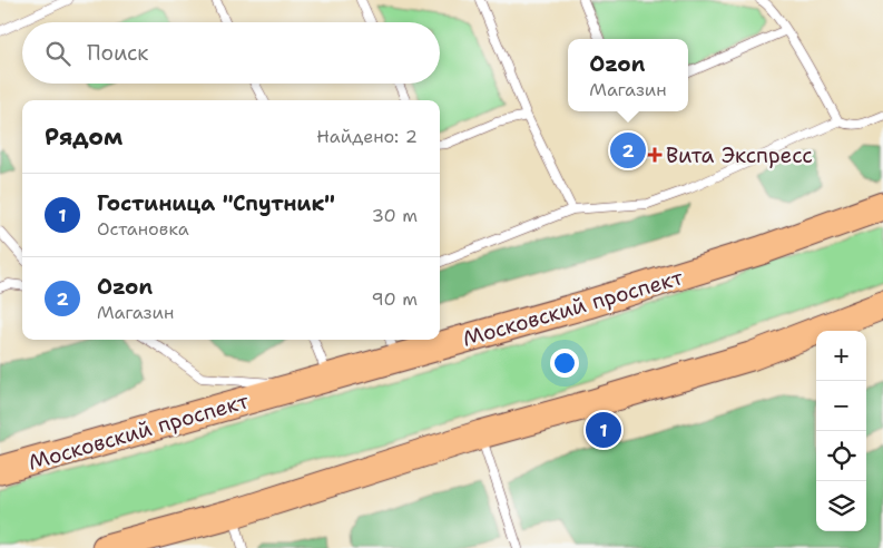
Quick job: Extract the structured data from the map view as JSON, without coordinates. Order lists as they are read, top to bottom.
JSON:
{
  "streets": {
    "main road": ["Московский проспект"]
  },
  "places": {
    "health": ["Вита Экспресс"]
  },
  "page": {
    "search": "Поиск",
    "popup": ["Ozon", "Магазин"],
    "heading": ["Рядом", "Найдено: 2"],
    "pins": ["2", "1"],
    "list": [
      {
        "mark": "1",
        "name": "Гостиница \"Спутник\"",
        "note": "Остановка",
        "value": "30 m"
      },
      {
        "mark": "2",
        "name": "Ozon",
        "note": "Магазин",
        "value": "90 m"
      }
    ],
    "map_buttons": ["+", "−"]
  }
}
